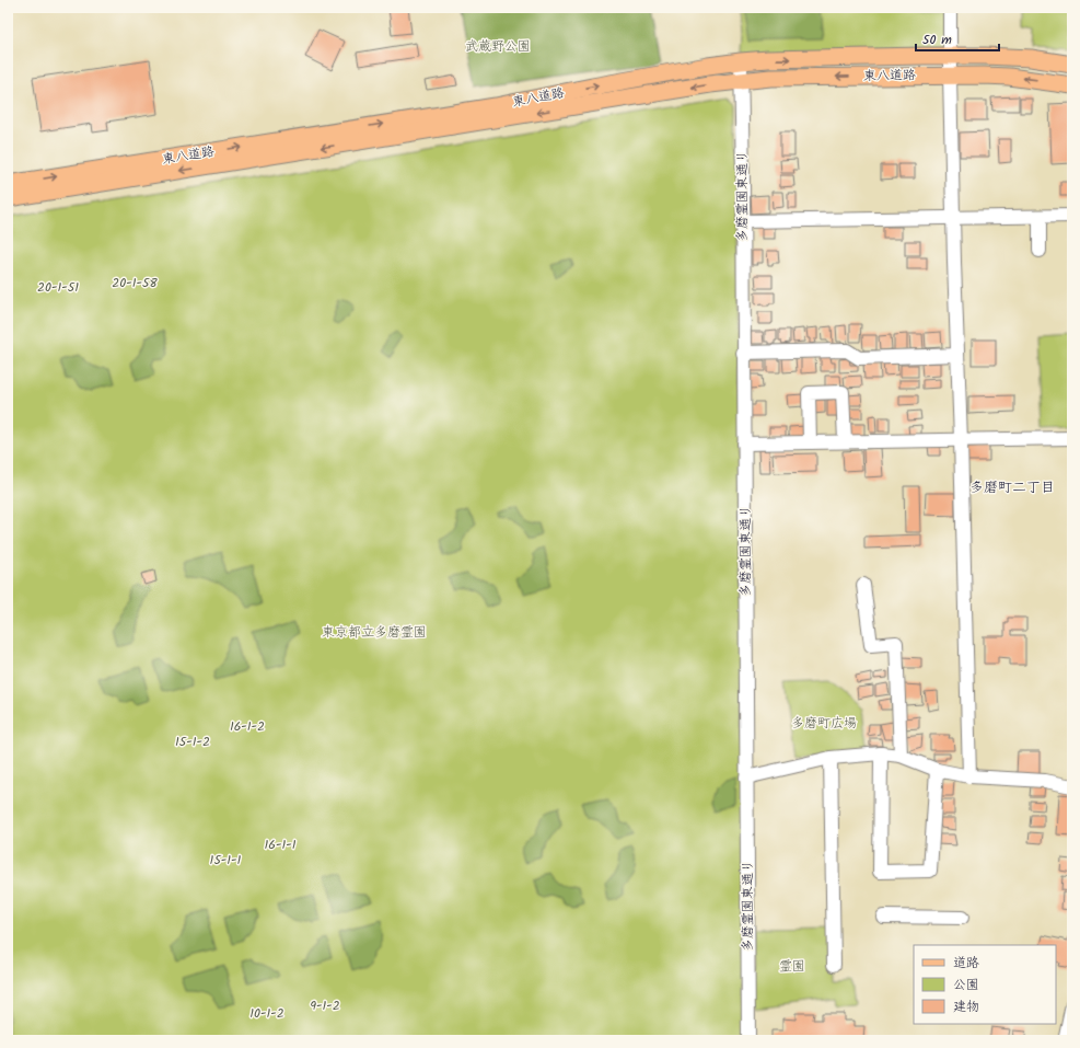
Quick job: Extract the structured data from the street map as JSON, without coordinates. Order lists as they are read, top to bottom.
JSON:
{
  "streets": {
    "main road": ["東八道路"],
    "street": ["多磨霊園東通り"]
  },
  "crossings": [
    ["東八道路", "多磨霊園東通り"]
  ],
  "districts": ["多磨町二丁目"],
  "parks": [
    "武蔵野公園",
    "20-1-58",
    "20-1-51",
    "東京都立多磨霊園",
    "多磨町広場",
    "16-1-2",
    "15-1-2",
    "16-1-1",
    "15-1-1",
    "霊園",
    "9-1-2",
    "10-1-2"
  ],
  "legend": ["道路", "公園", "建物"],
  "scale_bar": "50 m"
}
